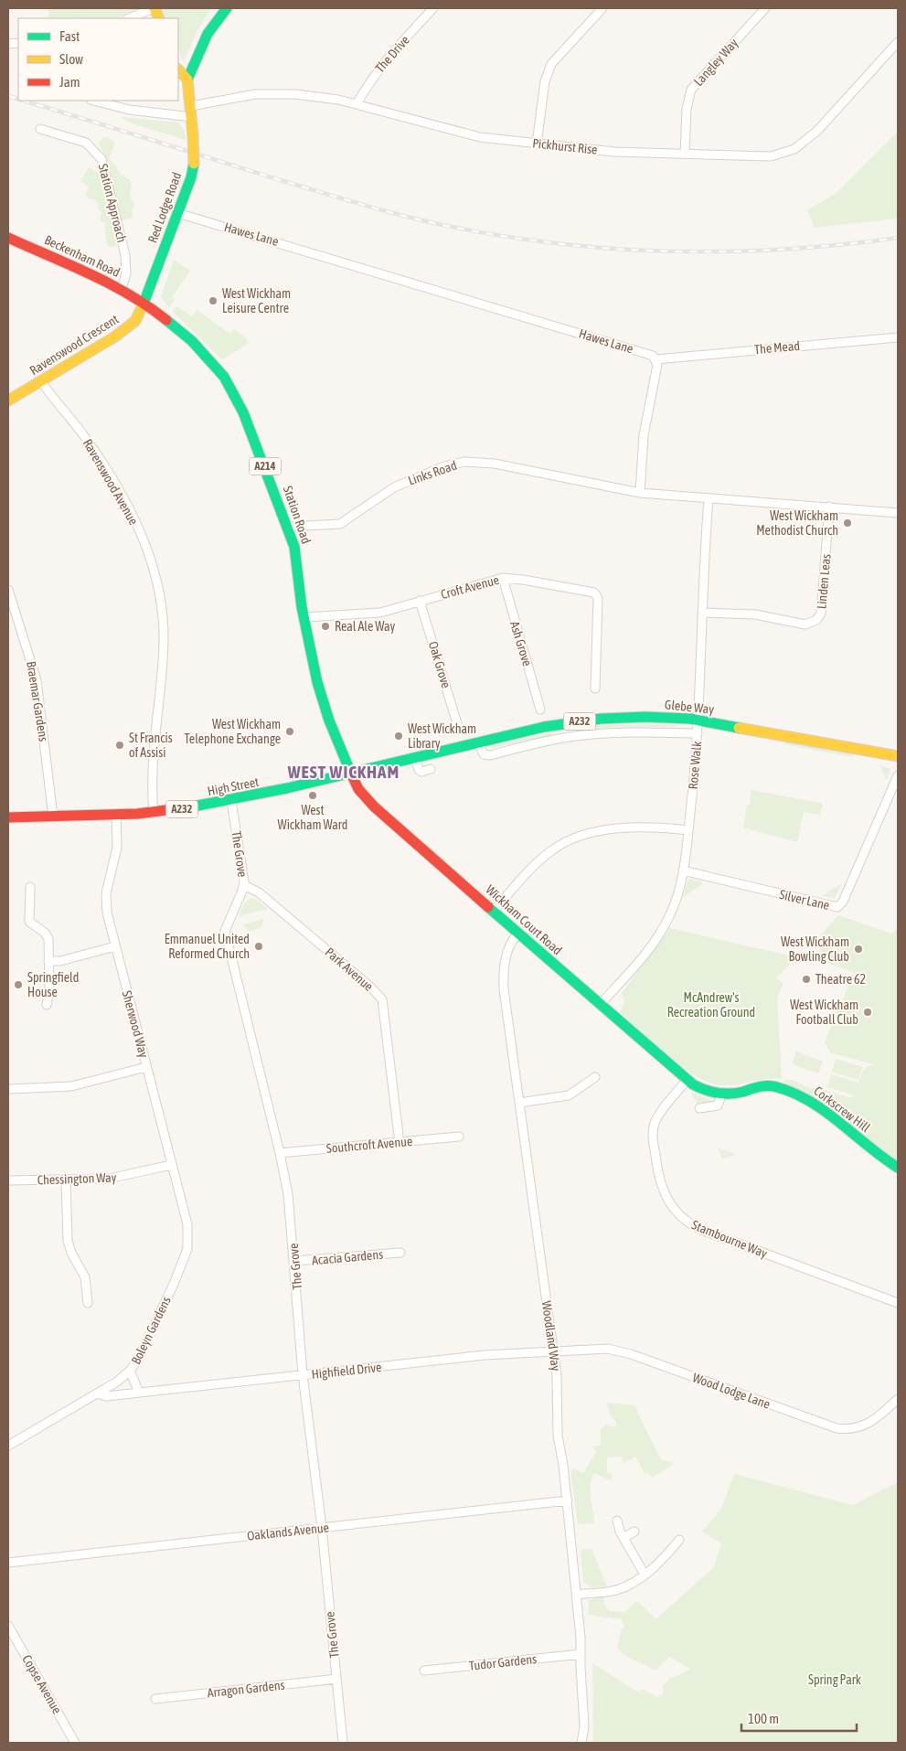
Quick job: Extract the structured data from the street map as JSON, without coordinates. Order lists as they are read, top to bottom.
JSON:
{
  "streets": {
    "main road": [
      "Red Lodge Road",
      "Beckenham Road",
      "Ravenswood Crescent",
      "A214",
      "Station Road",
      "Glebe Way",
      "A232",
      "High Street",
      "Wickham Court Road",
      "Corkscrew Hill"
    ],
    "street": [
      "The Drive",
      "Langley Way",
      "Pickhurst Rise",
      "Station Approach",
      "Hawes Lane",
      "The Mead",
      "Links Road",
      "Ravenswood Avenue",
      "Linden Leas",
      "Croft Avenue",
      "Ash Grove",
      "Oak Grove",
      "Braemar Gardens",
      "Rose Walk",
      "The Grove",
      "Silver Lane",
      "Park Avenue",
      "Sherwood Way",
      "Southcroft Avenue",
      "Chessington Way",
      "Stambourne Way",
      "Acacia Gardens",
      "Boleyn Gardens",
      "Woodland Way",
      "Highfield Drive",
      "Wood Lodge Lane",
      "Oaklands Avenue",
      "Tudor Gardens",
      "Copse Avenue",
      "Arragon Gardens"
    ]
  },
  "crossings": [
    ["The Drive", "Pickhurst Rise"],
    ["Langley Way", "Pickhurst Rise"],
    ["Pickhurst Rise", "Red Lodge Road"],
    ["Station Approach", "Beckenham Road"],
    ["Red Lodge Road", "Hawes Lane"],
    ["Red Lodge Road", "Beckenham Road"],
    ["Red Lodge Road", "Ravenswood Crescent"],
    ["Red Lodge Road", "Station Road"],
    ["Hawes Lane", "The Mead"],
    ["Beckenham Road", "Ravenswood Crescent"],
    ["Beckenham Road", "Station Road"],
    ["Ravenswood Crescent", "Ravenswood Avenue"],
    ["Ravenswood Crescent", "Station Road"],
    ["Links Road", "Station Road"],
    ["Ravenswood Avenue", "High Street"],
    ["Station Road", "Croft Avenue"],
    ["Station Road", "Glebe Way"],
    ["Station Road", "High Street"],
    ["Station Road", "Wickham Court Road"],
    ["Linden Leas", "Rose Walk"],
    ["Croft Avenue", "Ash Grove"],
    ["Croft Avenue", "Oak Grove"],
    ["Braemar Gardens", "High Street"],
    ["Glebe Way", "Rose Walk"],
    ["Glebe Way", "High Street"],
    ["Glebe Way", "Wickham Court Road"],
    ["Rose Walk", "Silver Lane"],
    ["Rose Walk", "Wickham Court Road"],
    ["High Street", "The Grove"],
    ["High Street", "Wickham Court Road"],
    ["High Street", "Sherwood Way"],
    ["The Grove", "Park Avenue"],
    ["The Grove", "Southcroft Avenue"],
    ["The Grove", "Acacia Gardens"],
    ["The Grove", "Highfield Drive"],
    ["The Grove", "Oaklands Avenue"],
    ["The Grove", "Arragon Gardens"],
    ["Wickham Court Road", "Corkscrew Hill"],
    ["Wickham Court Road", "Stambourne Way"],
    ["Wickham Court Road", "Woodland Way"],
    ["Park Avenue", "Southcroft Avenue"],
    ["Sherwood Way", "Chessington Way"],
    ["Sherwood Way", "Boleyn Gardens"],
    ["Corkscrew Hill", "Stambourne Way"],
    ["Boleyn Gardens", "Highfield Drive"],
    ["Woodland Way", "Highfield Drive"],
    ["Woodland Way", "Wood Lodge Lane"],
    ["Woodland Way", "Oaklands Avenue"],
    ["Woodland Way", "Tudor Gardens"],
    ["Highfield Drive", "Wood Lodge Lane"]
  ],
  "districts": ["WEST WICKHAM"],
  "parks": ["McAndrew's Recreation Ground", "Spring Park"],
  "places": [
    "West Wickham Leisure Centre",
    "West Wickham Methodist Church",
    "Real Ale Way",
    "West Wickham Telephone Exchange",
    "West Wickham Library",
    "St Francis of Assisi",
    "West Wickham Ward",
    "Emmanuel United Reformed Church",
    "West Wickham Bowling Club",
    "Theatre 62",
    "Springfield House",
    "West Wickham Football Club"
  ],
  "legend": ["Fast", "Slow", "Jam"],
  "scale_bar": "100 m"
}
